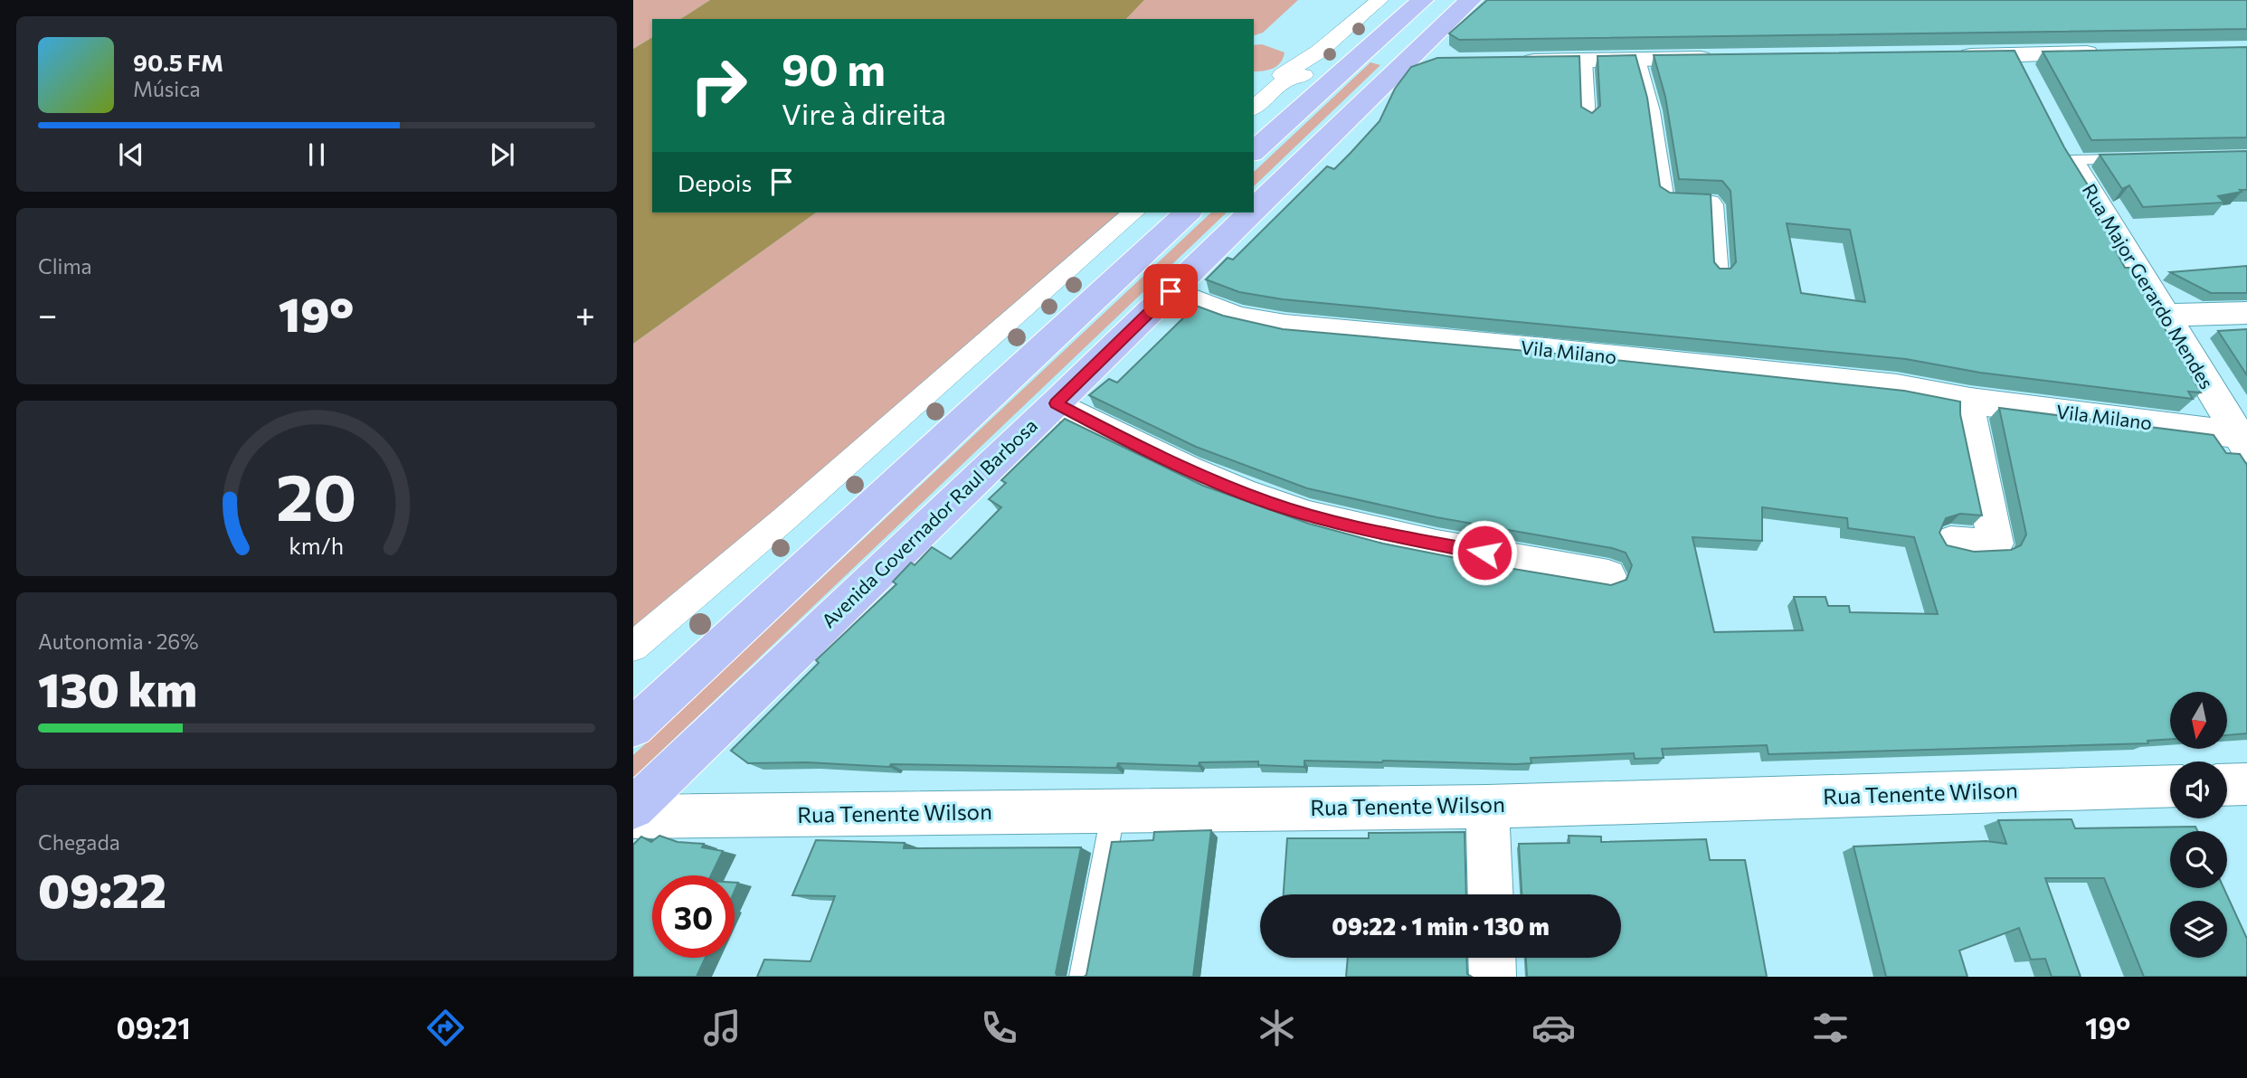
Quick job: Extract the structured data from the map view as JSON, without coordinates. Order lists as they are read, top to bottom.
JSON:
{
  "streets": {
    "highway": ["Avenida Governador Raul Barbosa"],
    "street": ["Rua Major Gerardo Mendes", "Vila Milano", "Rua Tenente Wilson"]
  },
  "crossings": [
    ["Rua Major Gerardo Mendes", "Vila Milano"],
    ["Vila Milano", "Avenida Governador Raul Barbosa"]
  ],
  "north": "bottom",
  "page": {
    "turn": ["90 m", "Vire à direita"],
    "song": ["90.5 FM", "Música"],
    "then": "Depois",
    "tile": [
      "Clima",
      ["Autonomia · 26%", "130 km"],
      ["Chegada", "09:22"]
    ],
    "heat": ["−", "19°", "+"],
    "limit": "30",
    "trip": "09:22 · 1 min · 130 m",
    "tabs": ["09:21", "19°"],
    "gauge": ["20", "km/h"]
  }
}
